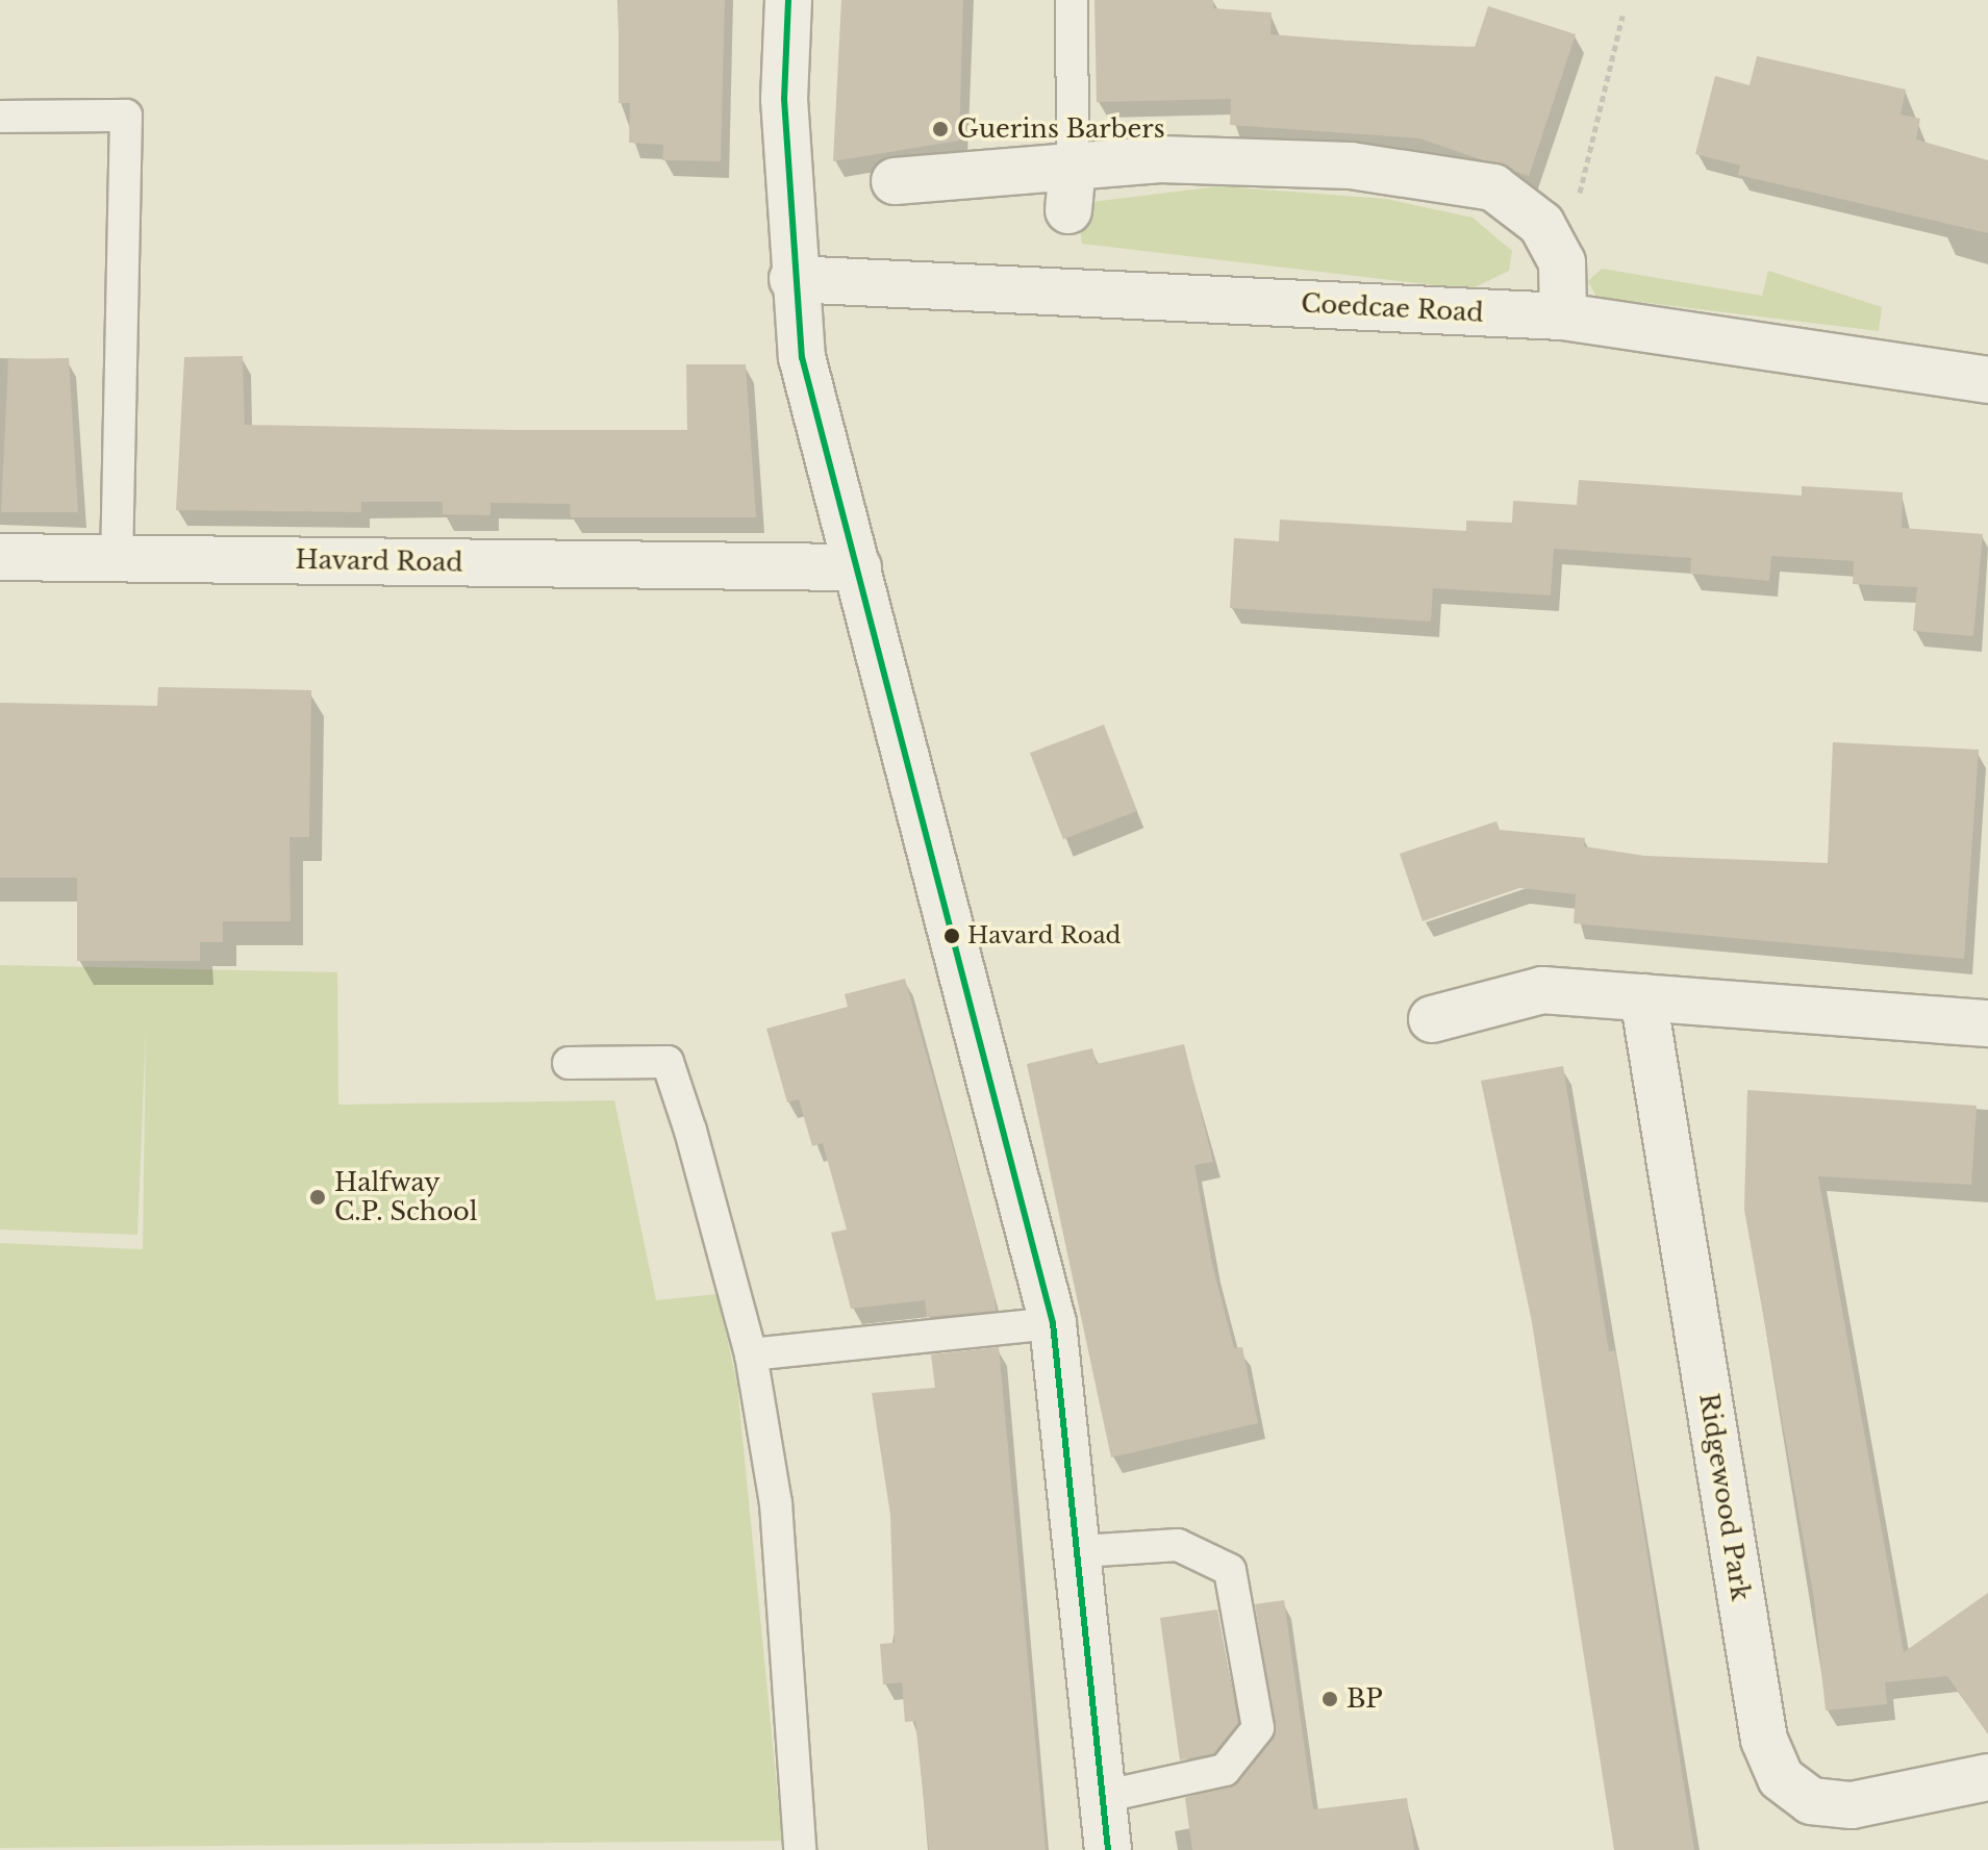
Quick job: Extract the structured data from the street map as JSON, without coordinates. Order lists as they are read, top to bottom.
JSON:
{
  "streets": {
    "street": ["Coedcae Road", "Havard Road", "Ridgewood Park"]
  },
  "places": [
    "Guerins Barbers",
    "Havard Road",
    "Halfway C.P. School",
    "BP"
  ]
}
